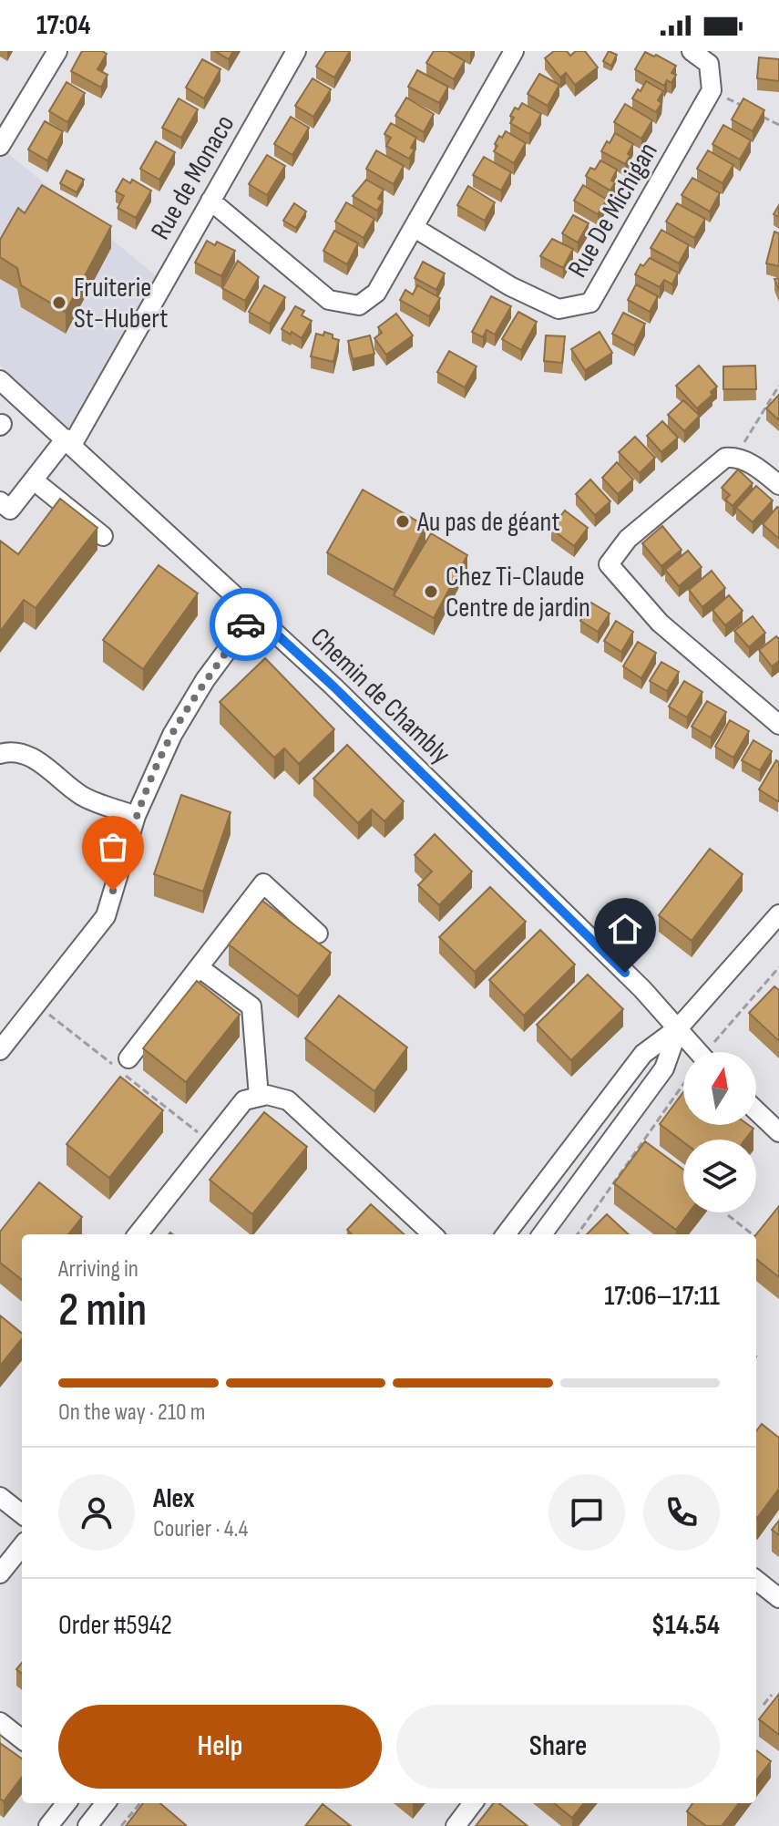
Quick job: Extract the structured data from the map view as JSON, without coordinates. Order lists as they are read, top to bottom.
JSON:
{
  "streets": {
    "street": ["Rue de Monaco", "Rue De Michigan", "Chemin de Chambly"]
  },
  "crossings": [
    ["Rue de Monaco", "Chemin de Chambly"]
  ],
  "places": ["Fruiterie St-Hubert", "Au pas de géant", "Chez Ti-Claude Centre de jardin"],
  "north": "top",
  "page": {
    "status": "17:04",
    "heading": ["2 min", "Arriving in", "17:06–17:11"],
    "panel": [
      "Alex",
      "Courier · 4.4",
      "Order #5942",
      "$14.54"
    ],
    "bar": "On the way · 210 m",
    "buttons": ["Help", "Share"]
  }
}
